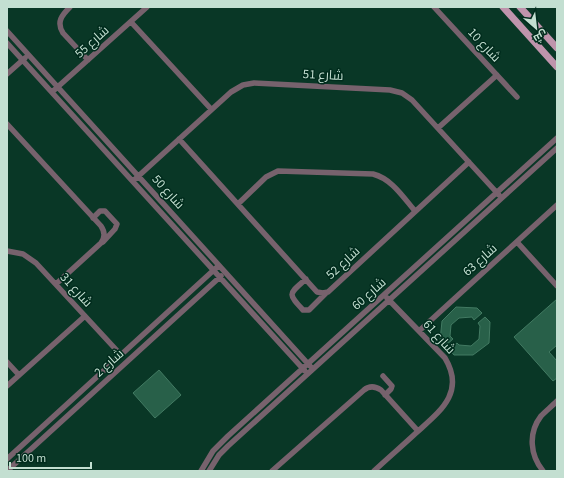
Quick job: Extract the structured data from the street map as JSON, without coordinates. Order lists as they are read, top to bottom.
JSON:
{
  "streets": {
    "street": [
      "شارع 55",
      "شارع 10",
      "شارع 51",
      "شارع 50",
      "شارع 63",
      "شارع 52",
      "شارع 31",
      "شارع 60",
      "شارع 61",
      "شارع 2"
    ]
  },
  "crossings": [
    ["شارع 55", "شارع 50"],
    ["شارع 51", "شارع 50"],
    ["شارع 51", "شارع 52"],
    ["شارع 51", "شارع 60"],
    ["شارع 50", "شارع 60"],
    ["شارع 50", "شارع 2"],
    ["شارع 63", "شارع 61"],
    ["شارع 31", "شارع 2"],
    ["شارع 60", "شارع 61"]
  ],
  "scale_bar": "100 m",
  "north": "bottom right"
}
